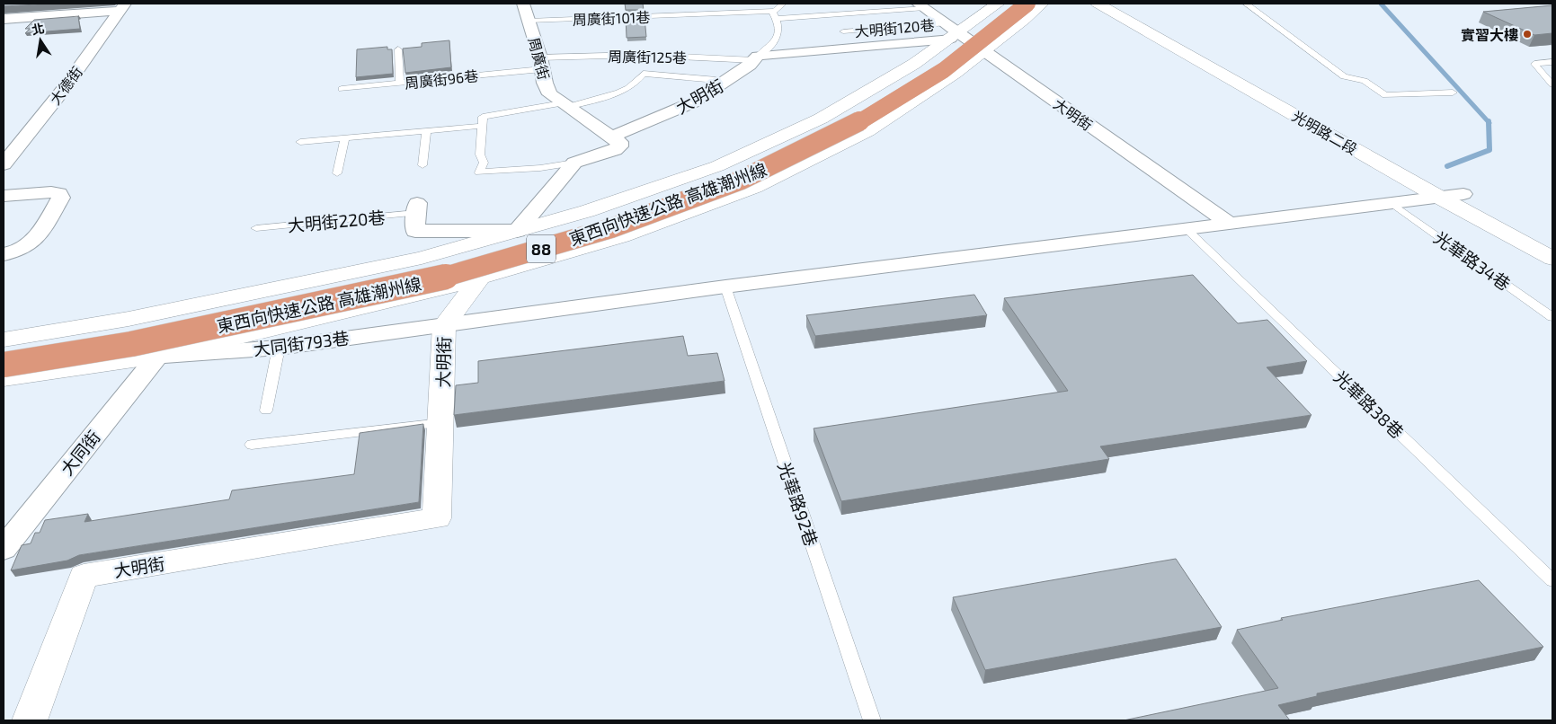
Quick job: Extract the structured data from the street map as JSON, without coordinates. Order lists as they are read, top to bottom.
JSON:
{
  "streets": {
    "highway": ["東西向快速公路 高雄潮州線", "88"],
    "main road": ["大明街", "光明路二段"],
    "street": [
      "周廣街",
      "大德街",
      "大明街220巷",
      "大同街793巷",
      "大同街"
    ],
    "lane": [
      "周廣街101巷",
      "大明街120巷",
      "周廣街125巷",
      "周廣街96巷",
      "光華路34巷",
      "光華路38巷",
      "光華路92巷"
    ]
  },
  "crossings": [
    ["周廣街101巷", "周廣街"],
    ["周廣街101巷", "大明街"],
    ["大明街120巷", "大明街"],
    ["周廣街125巷", "周廣街"],
    ["周廣街125巷", "周廣街96巷"],
    ["周廣街125巷", "大明街"],
    ["周廣街", "周廣街96巷"],
    ["周廣街", "大明街"],
    ["大明街", "大明街220巷"],
    ["大明街", "大同街793巷"],
    ["光明路二段", "大同街793巷"],
    ["光華路34巷", "大同街793巷"],
    ["大同街793巷", "光華路38巷"],
    ["大同街793巷", "大同街"],
    ["大同街793巷", "光華路92巷"]
  ],
  "places": ["實習大樓"],
  "north": "top"
}
